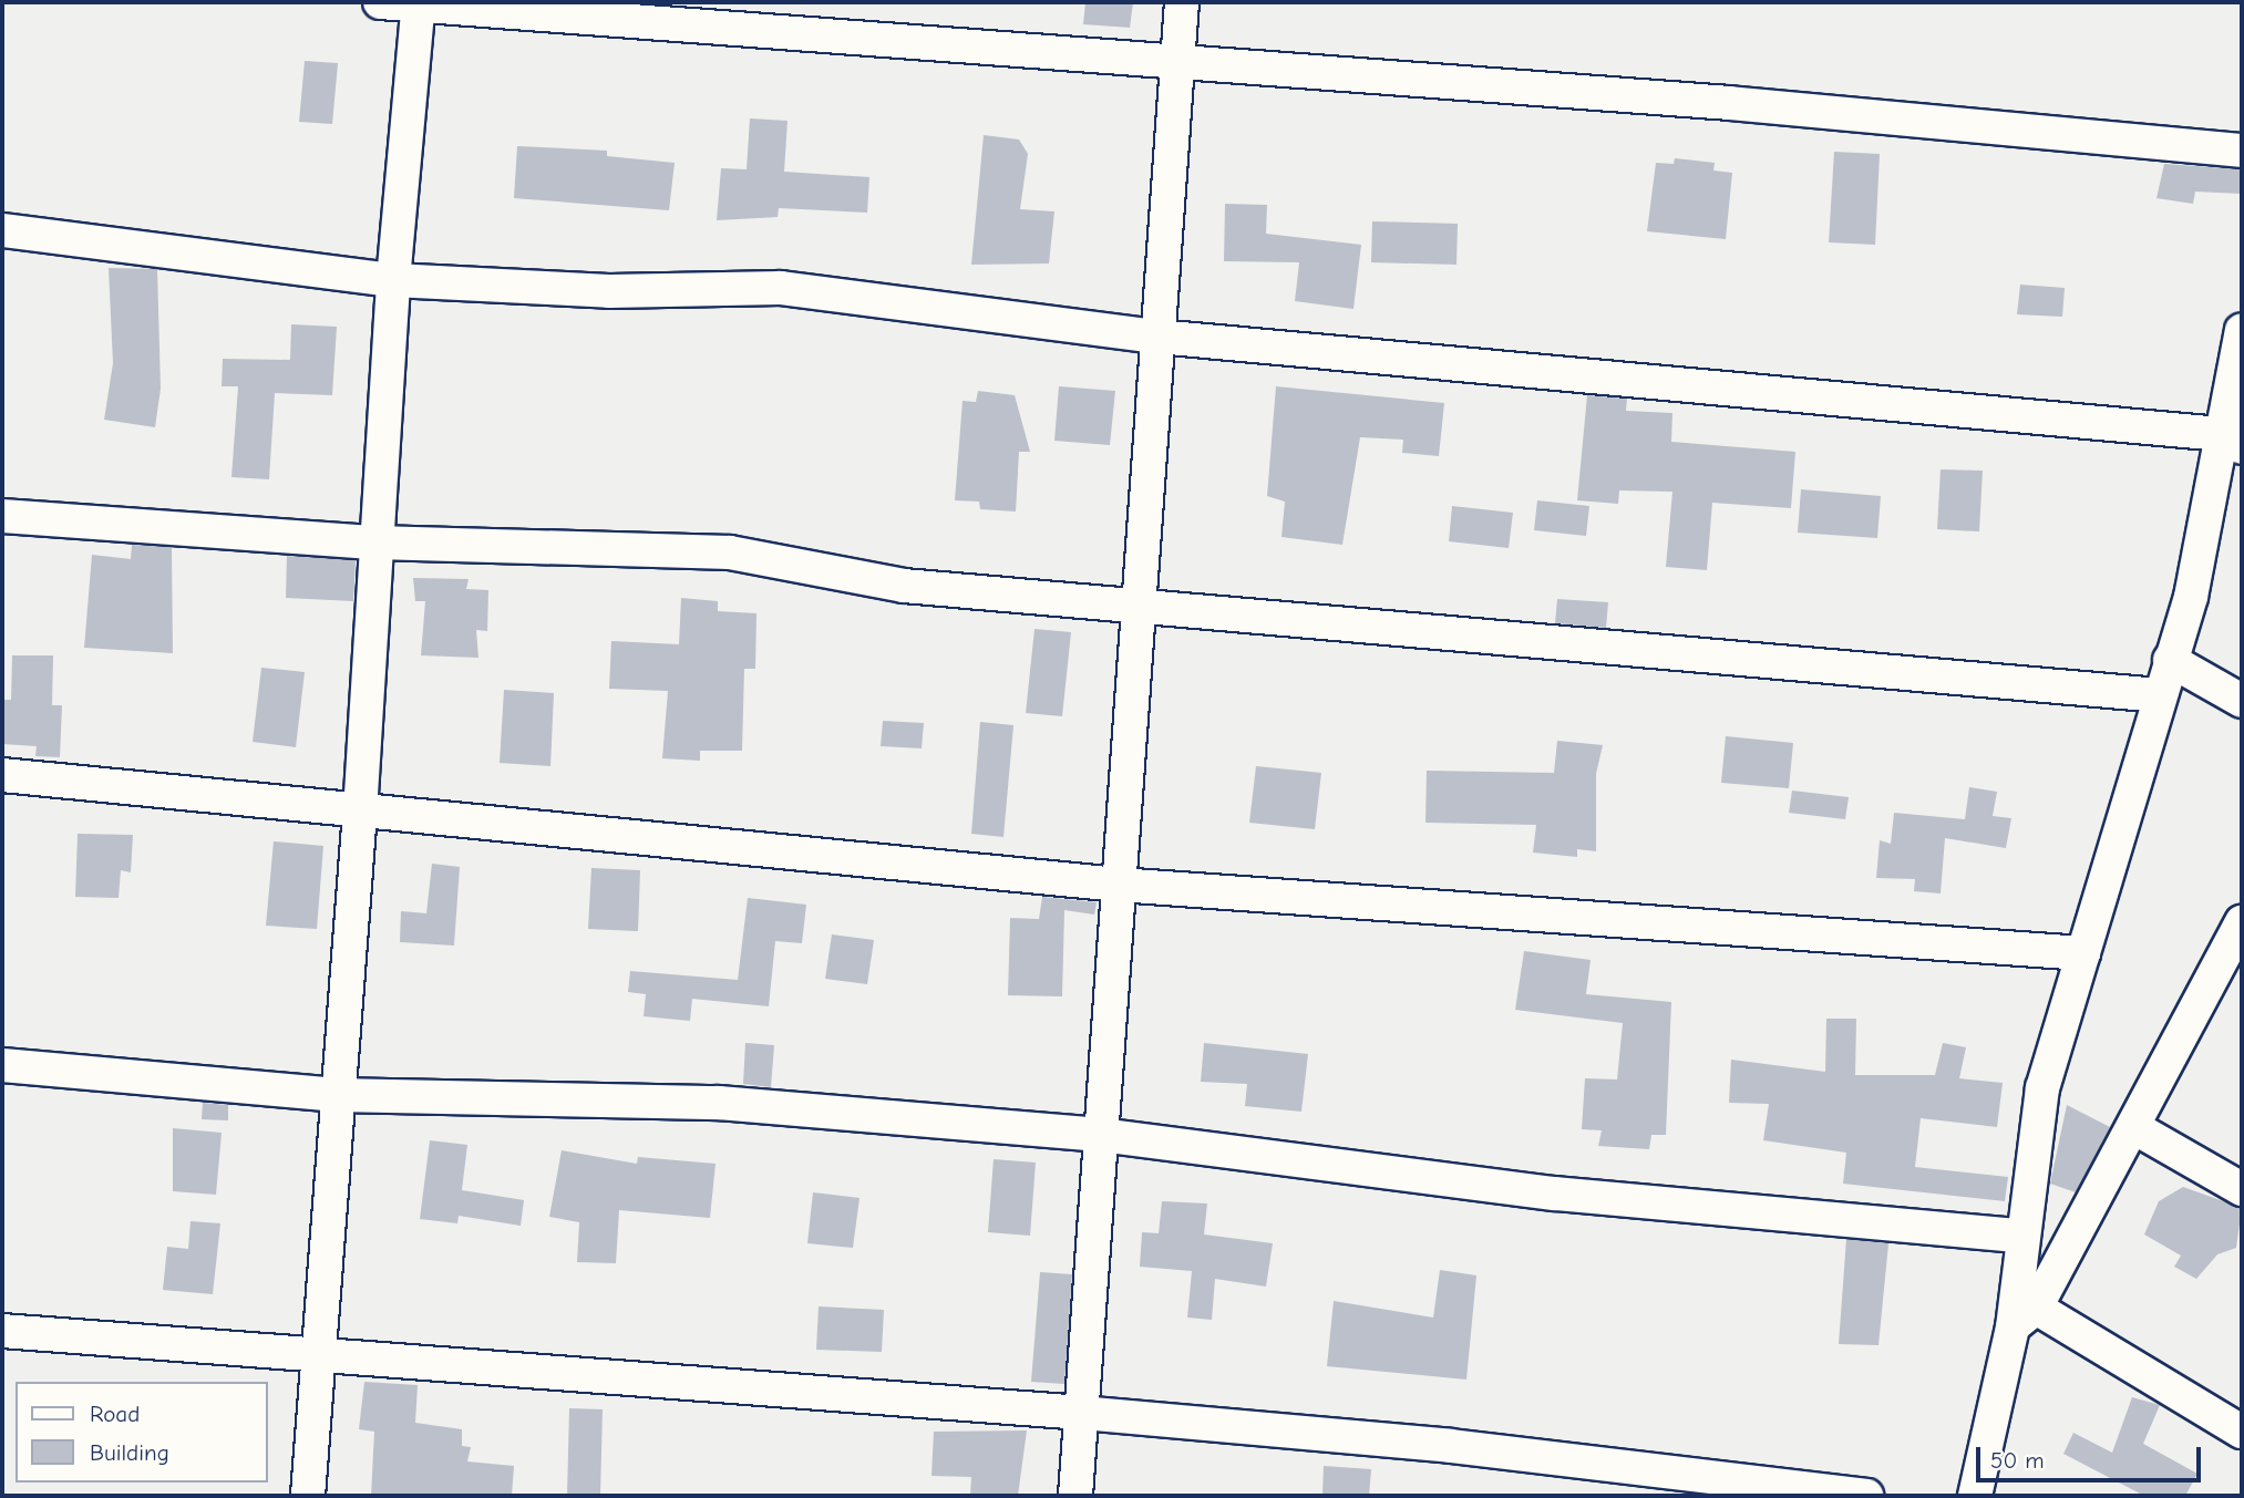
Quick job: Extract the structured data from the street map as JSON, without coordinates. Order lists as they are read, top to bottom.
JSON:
{
  "legend": ["Road", "Building"],
  "scale_bar": "50 m"
}
